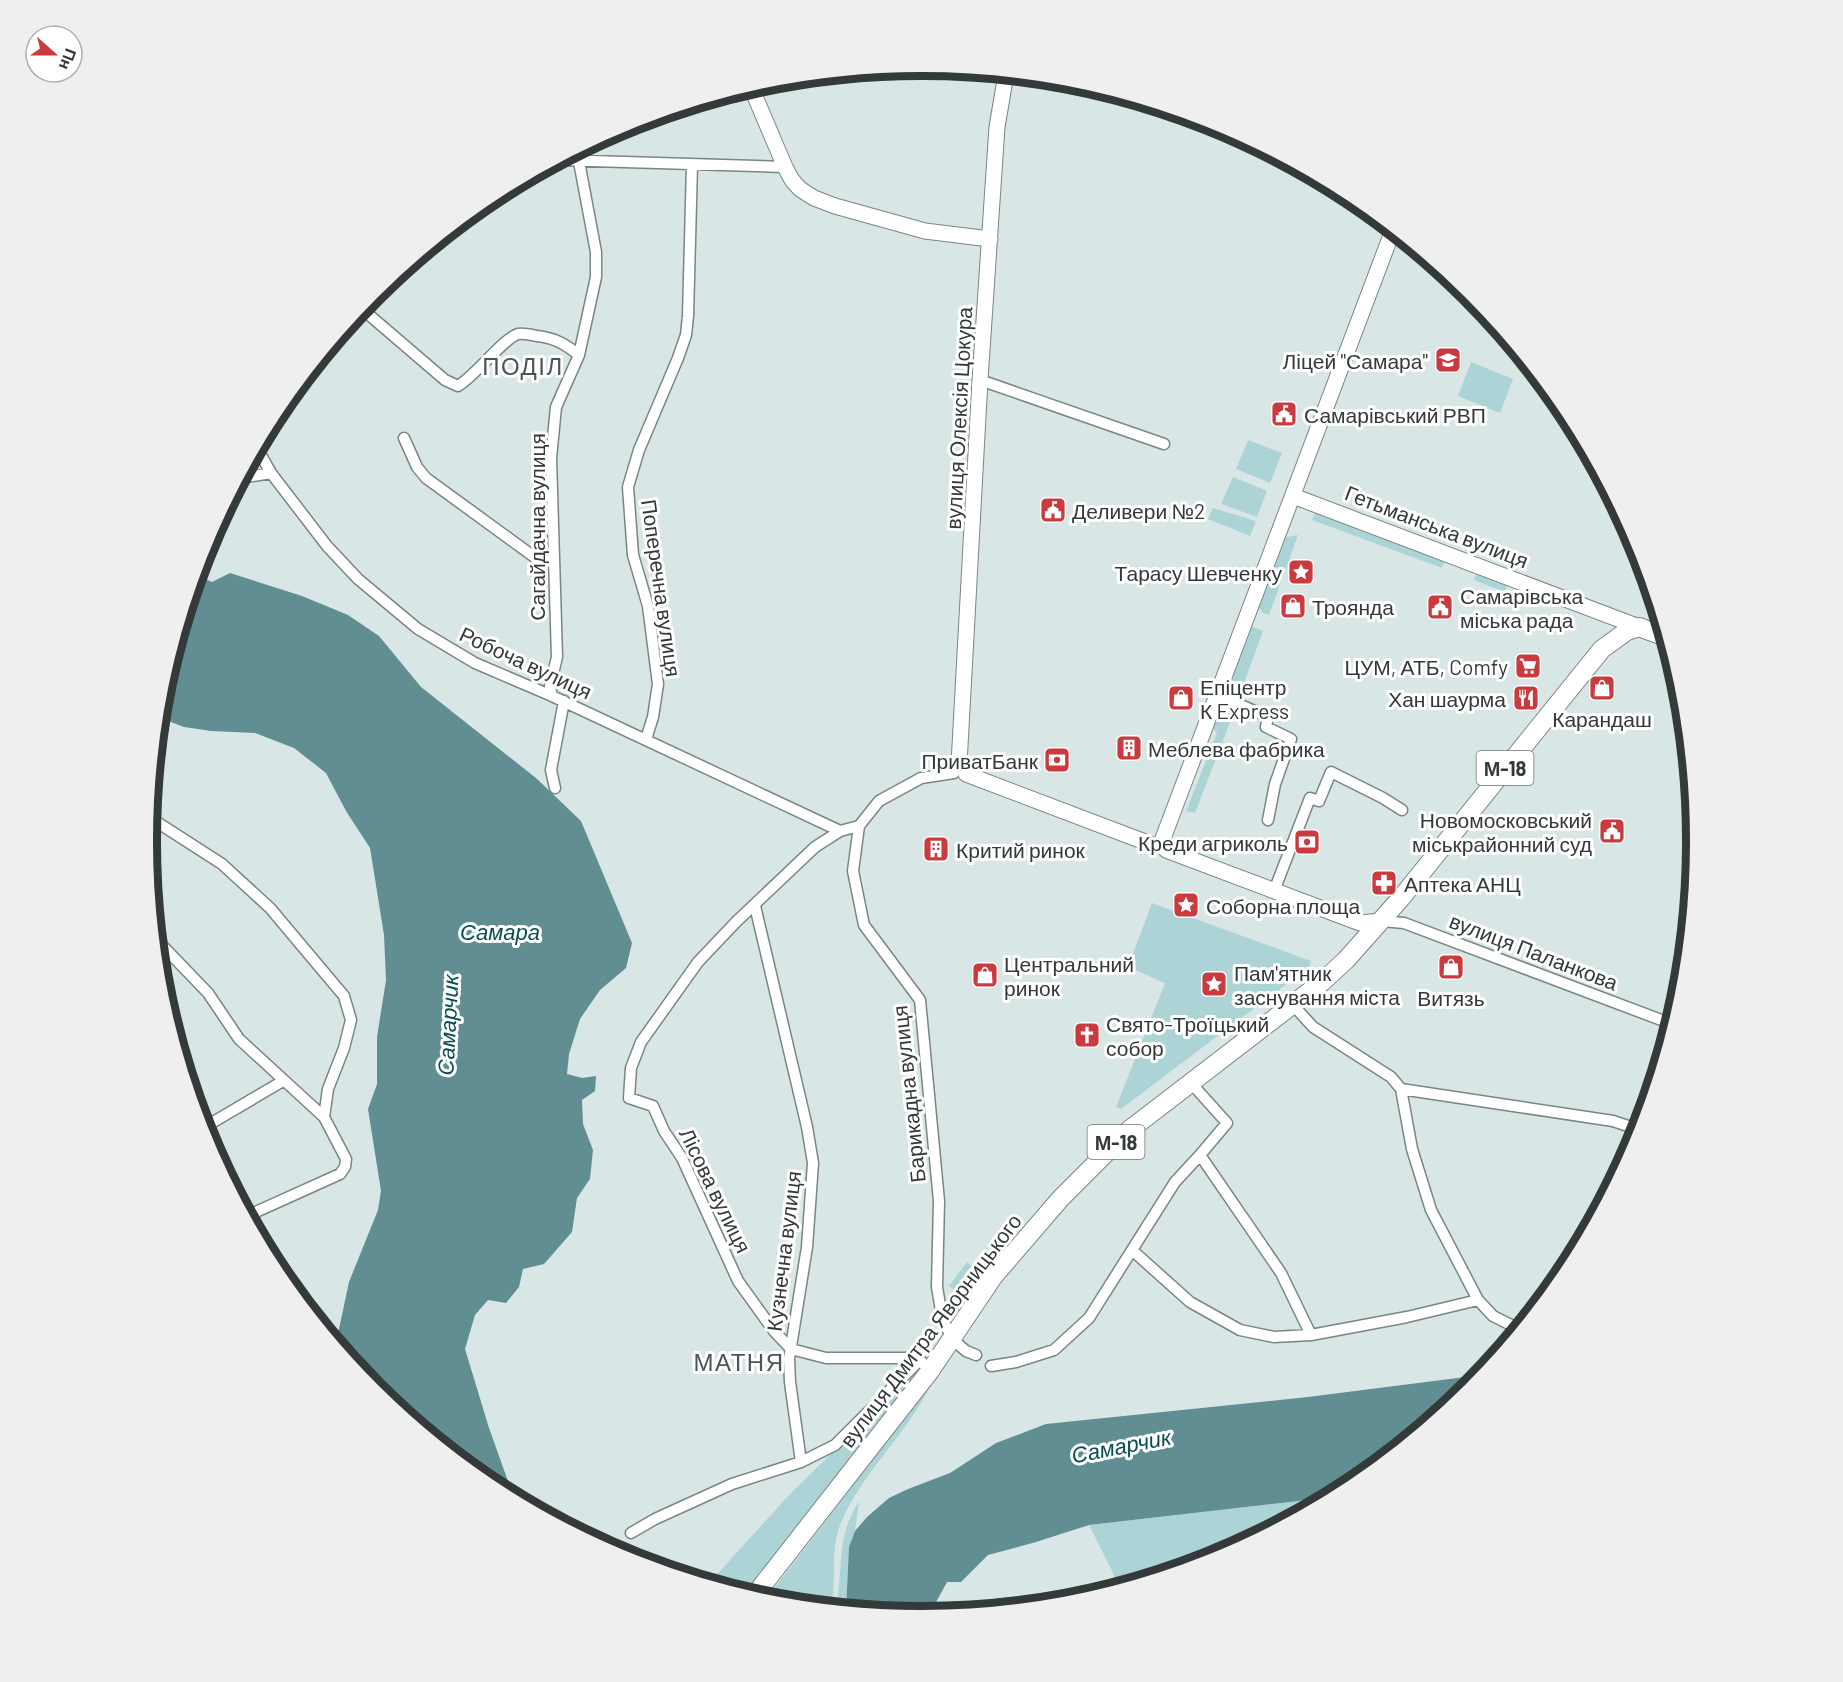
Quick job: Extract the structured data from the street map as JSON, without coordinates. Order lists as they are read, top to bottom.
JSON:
{
  "streets": {
    "highway": ["Гетьманська вулиця", "М-18", "вулиця Дмитра Яворницького"],
    "street": [
      "вулиця Олексія Цокура",
      "Сагайдачна вулиця",
      "Поперечна вулиця",
      "Робоча вулиця",
      "вулиця Паланкова",
      "Барикадна вулиця",
      "Лісова вулиця",
      "Кузнечна вулиця"
    ]
  },
  "crossings": [
    ["Гетьманська вулиця", "вулиця Дмитра Яворницького"],
    ["Сагайдачна вулиця", "Робоча вулиця"],
    ["Поперечна вулиця", "Робоча вулиця"],
    ["вулиця Паланкова", "вулиця Дмитра Яворницького"],
    ["Барикадна вулиця", "вулиця Дмитра Яворницького"],
    ["Лісова вулиця", "Кузнечна вулиця"]
  ],
  "districts": ["ПОДІЛ", "МАТНЯ"],
  "water": ["Самара", "Самарчик"],
  "places": {
    "school or university": ["Ліцей \"Самара\""],
    "public building": [
      "Самарівський РВП",
      "Деливери №2",
      "Самарівська міська рада",
      "Новомосковський міськрайонний суд"
    ],
    "place": ["Тарасу Шевченку", "Соборна площа", "Пам'ятник заснування міста"],
    "shop": [
      "Троянда",
      "Карандаш",
      "Епіцентр К Express",
      "Витязь",
      "Центральний ринок"
    ],
    "supermarket": ["ЦУМ, АТБ, Comfy"],
    "restaurant": ["Хан шаурма"],
    "building": ["Меблева фабрика", "Критий ринок"],
    "bank": ["ПриватБанк", "Креди агриколь"],
    "pharmacy": ["Аптека АНЦ"],
    "church": ["Свято-Троїцький собор"]
  },
  "north": "right"
}
